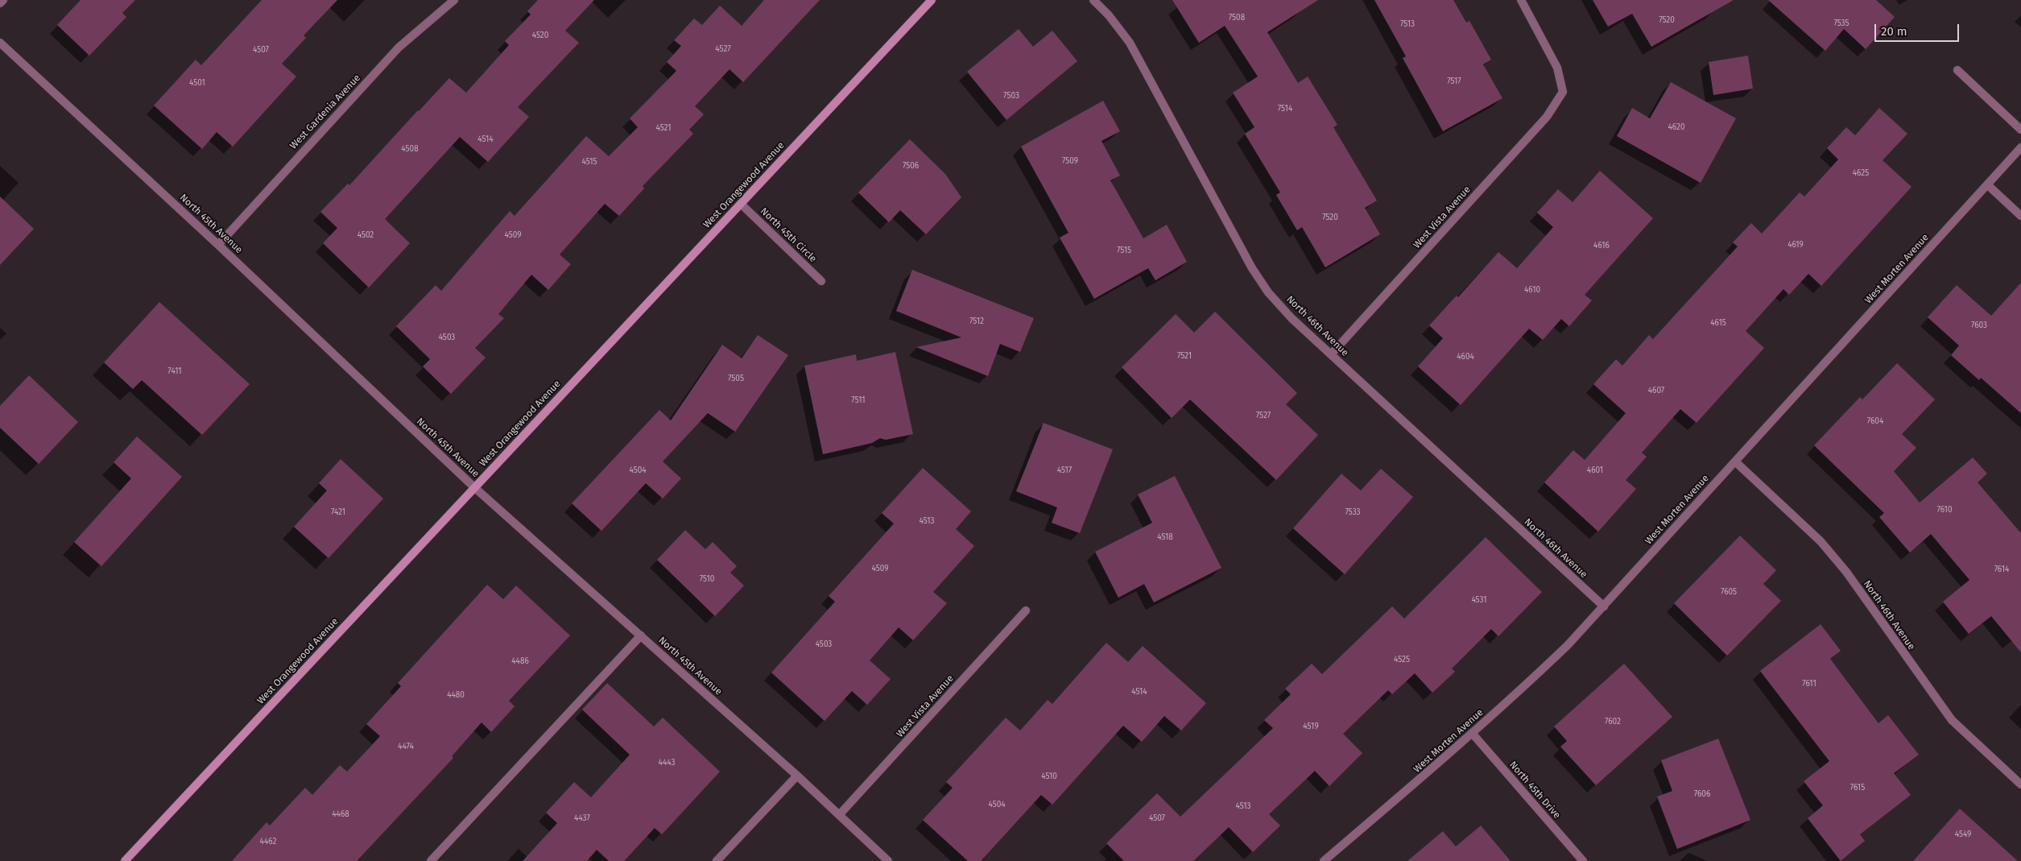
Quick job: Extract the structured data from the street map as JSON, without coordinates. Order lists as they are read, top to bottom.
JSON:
{
  "streets": {
    "street": [
      "West Gardenia Avenue",
      "West Orangewood Avenue",
      "West Vista Avenue",
      "North 45th Avenue",
      "North 45th Circle",
      "West Morten Avenue",
      "North 46th Avenue",
      "North 45th Drive"
    ]
  },
  "crossings": [
    ["West Gardenia Avenue", "North 45th Avenue"],
    ["West Orangewood Avenue", "North 45th Avenue"],
    ["West Orangewood Avenue", "North 45th Circle"],
    ["West Vista Avenue", "North 45th Avenue"],
    ["West Vista Avenue", "North 46th Avenue"],
    ["West Morten Avenue", "North 46th Avenue"],
    ["West Morten Avenue", "North 45th Drive"]
  ],
  "house_numbers": [
    "7508",
    "7520",
    "7535",
    "7513",
    "4520",
    "4527",
    "4507",
    "7517",
    "4501",
    "7503",
    "7514",
    "4620",
    "4521",
    "4514",
    "4508",
    "7509",
    "4515",
    "7506",
    "4625",
    "7520",
    "4502",
    "4509",
    "4619",
    "4616",
    "7515",
    "4610",
    "7512",
    "4615",
    "7603",
    "4503",
    "7521",
    "4604",
    "7411",
    "7505",
    "4607",
    "7511",
    "7527",
    "7604",
    "4504",
    "4517",
    "4601",
    "7610",
    "7421",
    "7533",
    "4513",
    "4518",
    "4509",
    "7614",
    "7510",
    "7605",
    "4531",
    "4503",
    "4525",
    "4486",
    "7611",
    "4514",
    "4480",
    "7602",
    "4519",
    "4474",
    "4443",
    "4510",
    "7615",
    "7606",
    "4504",
    "4513",
    "4468",
    "4437",
    "4507",
    "4549",
    "4462"
  ],
  "scale_bar": "20 m"
}
